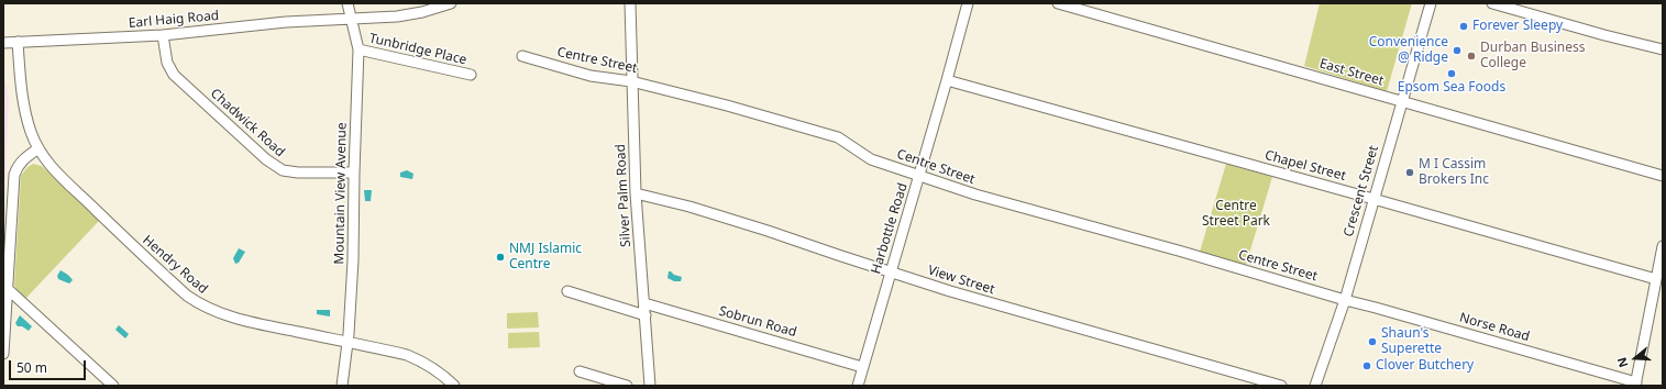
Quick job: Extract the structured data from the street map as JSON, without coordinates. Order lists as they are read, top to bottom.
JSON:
{
  "streets": {
    "street": [
      "Earl Haig Road",
      "Tunbridge Place",
      "Centre Street",
      "East Street",
      "Chadwick Road",
      "Chapel Street",
      "Crescent Street",
      "Mountain View Avenue",
      "Silver Palm Road",
      "Harbottle Road",
      "Hendry Road",
      "View Street",
      "Sobrun Road",
      "Norse Road"
    ]
  },
  "crossings": [
    ["Earl Haig Road", "Chadwick Road"],
    ["Earl Haig Road", "Mountain View Avenue"],
    ["Earl Haig Road", "Hendry Road"],
    ["Tunbridge Place", "Mountain View Avenue"],
    ["Centre Street", "Crescent Street"],
    ["Centre Street", "Silver Palm Road"],
    ["Centre Street", "Harbottle Road"],
    ["Centre Street", "Norse Road"],
    ["East Street", "Crescent Street"],
    ["Chadwick Road", "Mountain View Avenue"],
    ["Chapel Street", "Crescent Street"],
    ["Chapel Street", "Harbottle Road"],
    ["Crescent Street", "Norse Road"],
    ["Mountain View Avenue", "Hendry Road"],
    ["Silver Palm Road", "View Street"],
    ["Silver Palm Road", "Sobrun Road"],
    ["Harbottle Road", "View Street"],
    ["Harbottle Road", "Sobrun Road"]
  ],
  "parks": ["Centre Street Park"],
  "places": [
    "Forever Sleepy",
    "Convenience @ Ridge",
    "Durban Business College",
    "Epsom Sea Foods",
    "M I Cassim Brokers Inc",
    "NMJ Islamic Centre",
    "Shaun's Superette",
    "Clover Butchery"
  ],
  "scale_bar": "50 m",
  "north": "left"
}
